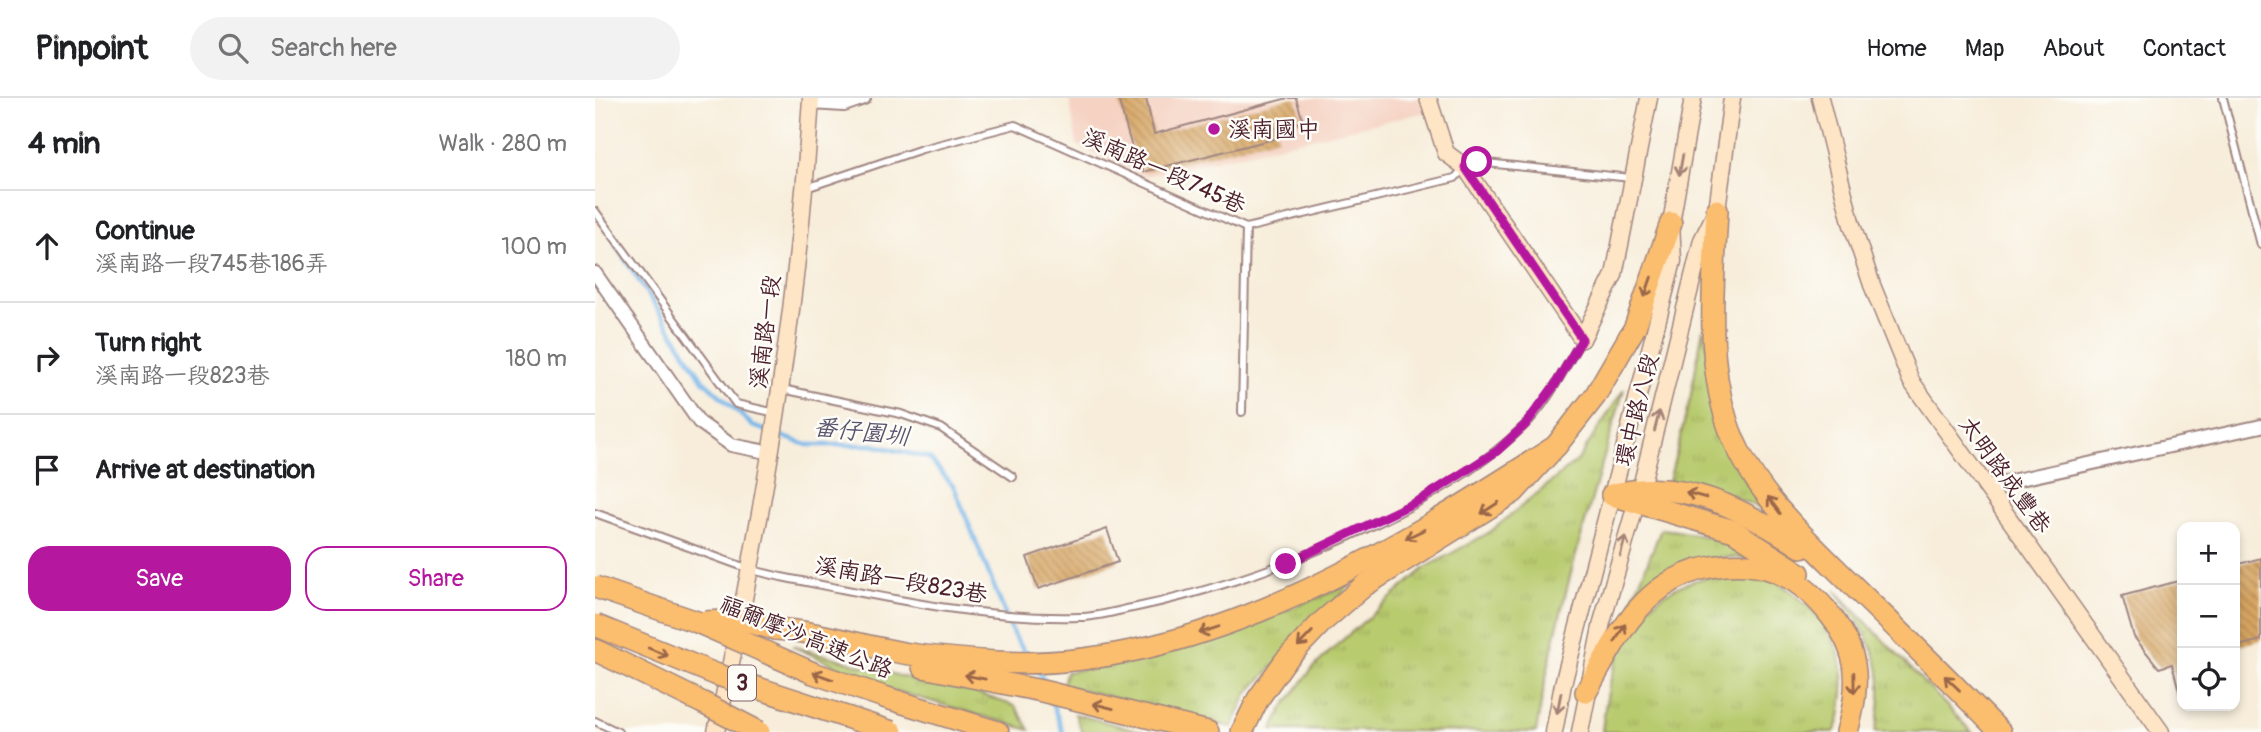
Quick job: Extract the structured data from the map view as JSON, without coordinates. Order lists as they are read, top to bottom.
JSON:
{
  "streets": {
    "highway": ["福爾摩沙高速公路", "3"],
    "street": ["溪南路一段", "環中路八段", "太明路成豐巷"],
    "lane": ["溪南路一段745巷", "溪南路一段823巷"]
  },
  "crossings": [
    ["溪南路一段745巷", "溪南路一段"],
    ["溪南路一段", "溪南路一段823巷"]
  ],
  "water": ["番仔園圳"],
  "places": ["溪南國中"],
  "page": {
    "header": "Pinpoint",
    "search": "Search here",
    "nav": [
      "Home",
      "Map",
      "About",
      "Contact"
    ],
    "heading": ["4 min", "Walk · 280 m"],
    "list": [
      ["Continue", "溪南路一段745巷186弄", "100 m"],
      ["Turn right", "溪南路一段823巷", "180 m"],
      "Arrive at destination"
    ],
    "map_buttons": ["+", "−"],
    "buttons": ["Save", "Share"]
  }
}
